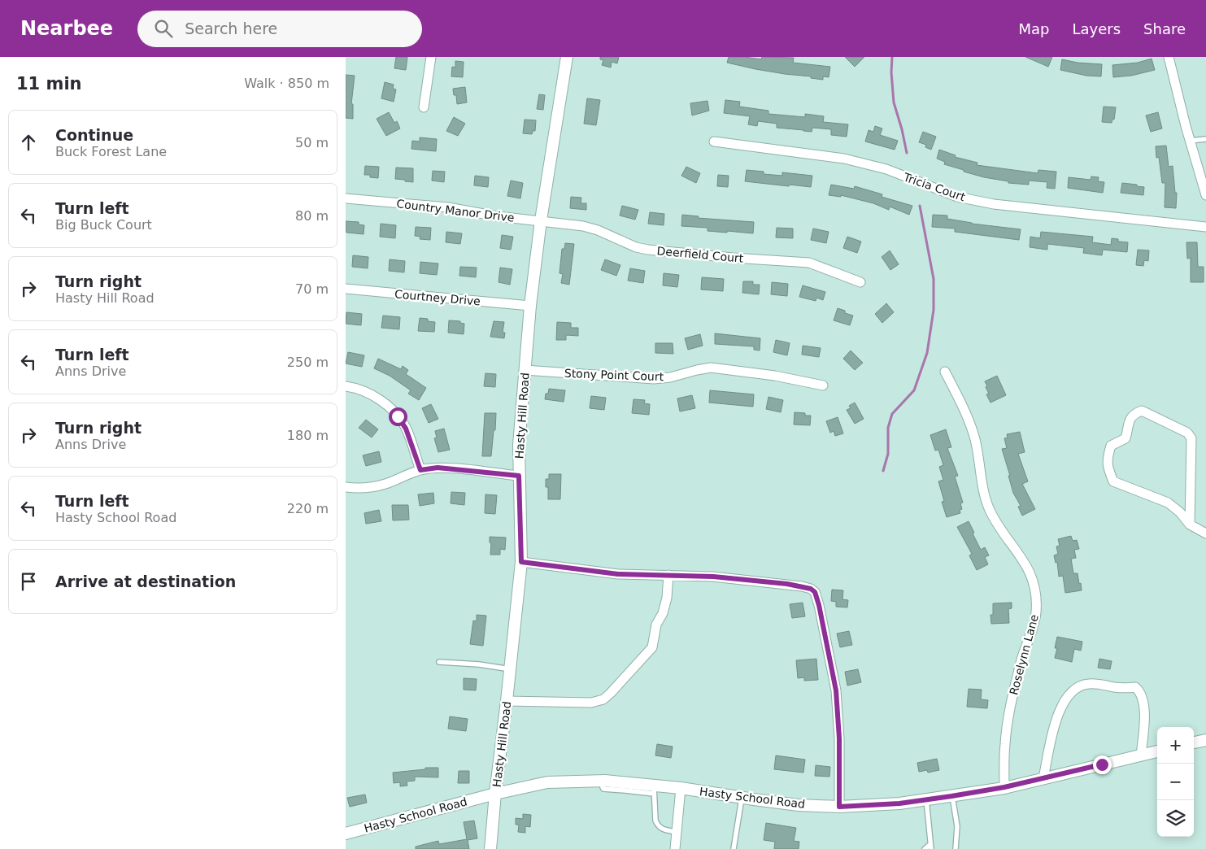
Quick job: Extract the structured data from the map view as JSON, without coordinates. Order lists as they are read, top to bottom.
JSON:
{
  "streets": {
    "street": [
      "Tricia Court",
      "Country Manor Drive",
      "Deerfield Court",
      "Courtney Drive",
      "Stony Point Court",
      "Hasty Hill Road",
      "Roselynn Lane",
      "Hasty School Road"
    ]
  },
  "crossings": [
    ["Country Manor Drive", "Deerfield Court"],
    ["Country Manor Drive", "Hasty Hill Road"],
    ["Deerfield Court", "Hasty Hill Road"],
    ["Courtney Drive", "Hasty Hill Road"],
    ["Stony Point Court", "Hasty Hill Road"],
    ["Hasty Hill Road", "Hasty School Road"],
    ["Roselynn Lane", "Hasty School Road"]
  ],
  "page": {
    "header": "Nearbee",
    "search": "Search here",
    "nav": ["Map", "Layers", "Share"],
    "heading": ["11 min", "Walk · 850 m"],
    "list": [
      ["Continue", "Buck Forest Lane", "50 m"],
      ["Turn left", "Big Buck Court", "80 m"],
      ["Turn right", "Hasty Hill Road", "70 m"],
      ["Turn left", "Anns Drive", "250 m"],
      ["Turn right", "Anns Drive", "180 m"],
      ["Turn left", "Hasty School Road", "220 m"],
      "Arrive at destination"
    ],
    "map_buttons": ["+", "−"]
  }
}
